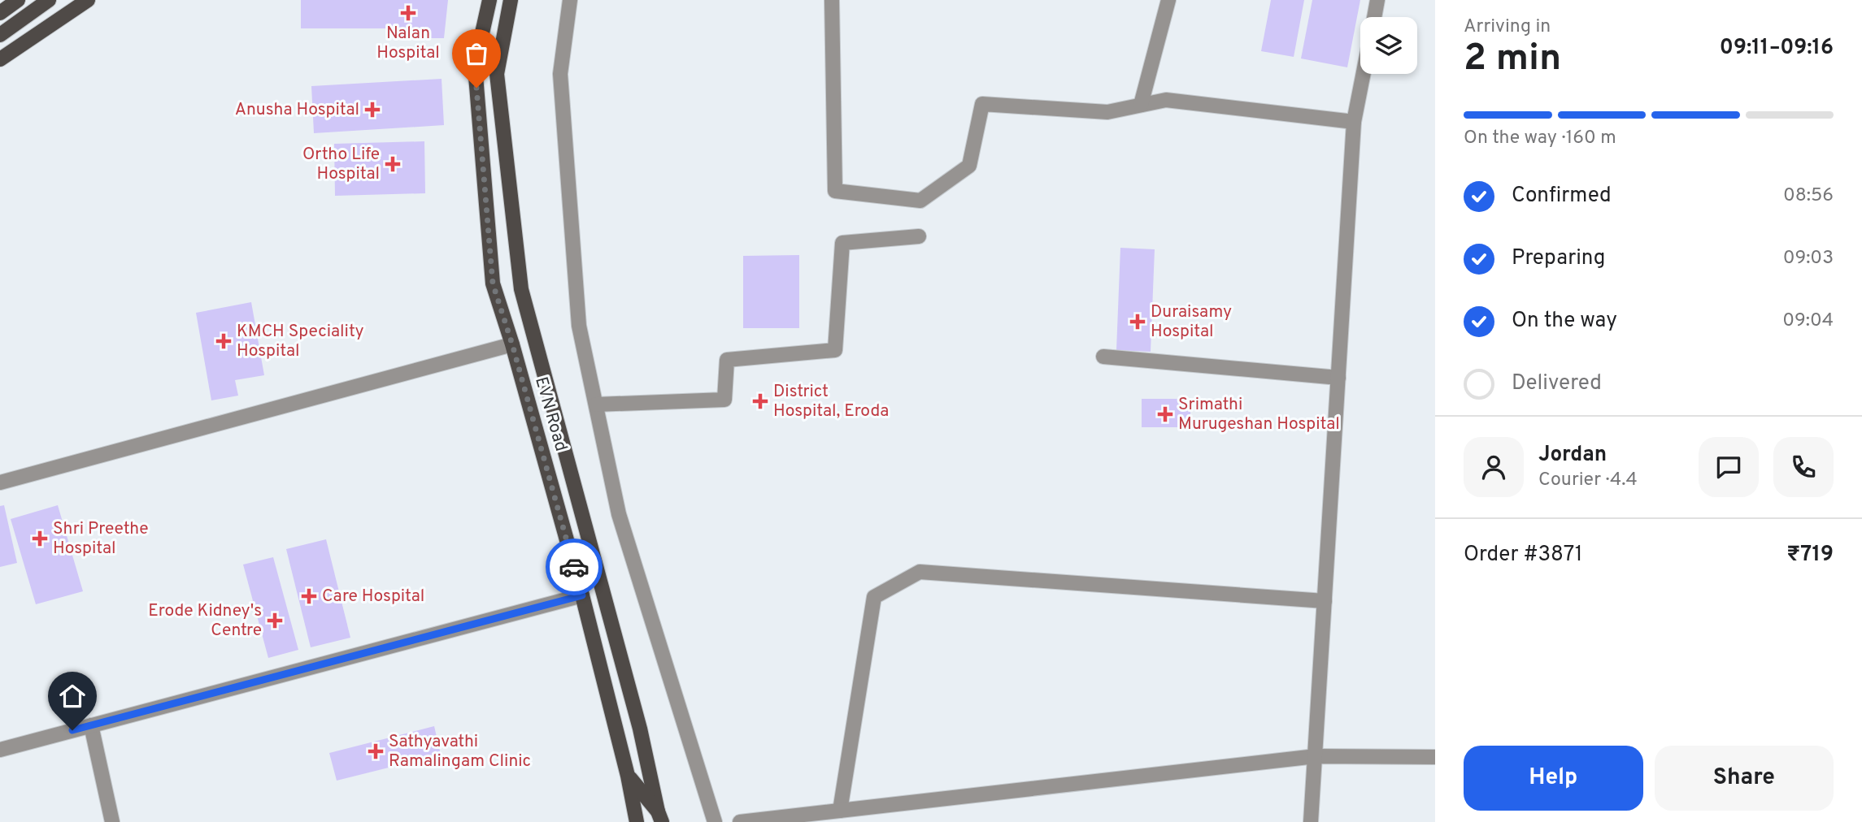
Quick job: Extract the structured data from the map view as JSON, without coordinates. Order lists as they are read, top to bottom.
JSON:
{
  "streets": {
    "main road": ["EVN Road"]
  },
  "places": {
    "health": [
      "Nalan Hospital",
      "Anusha Hospital",
      "Ortho Life Hospital",
      "Duraisamy Hospital",
      "KMCH Speciality Hospital",
      "District Hospital, Eroda",
      "Srimathi Murugeshan Hospital",
      "Shri Preethe Hospital",
      "Care Hospital",
      "Erode Kidney's Centre",
      "Sathyavathi Ramalingam Clinic"
    ]
  },
  "page": {
    "heading": ["2 min", "Arriving in", "09:11–09:16"],
    "panel": [
      "Jordan",
      "Courier · 4.4",
      "Order #3871",
      "₹719"
    ],
    "bar": "On the way · 160 m",
    "list": [
      ["Confirmed", "08:56"],
      ["Preparing", "09:03"],
      ["On the way", "09:04"],
      "Delivered"
    ],
    "buttons": ["Help", "Share"]
  }
}
